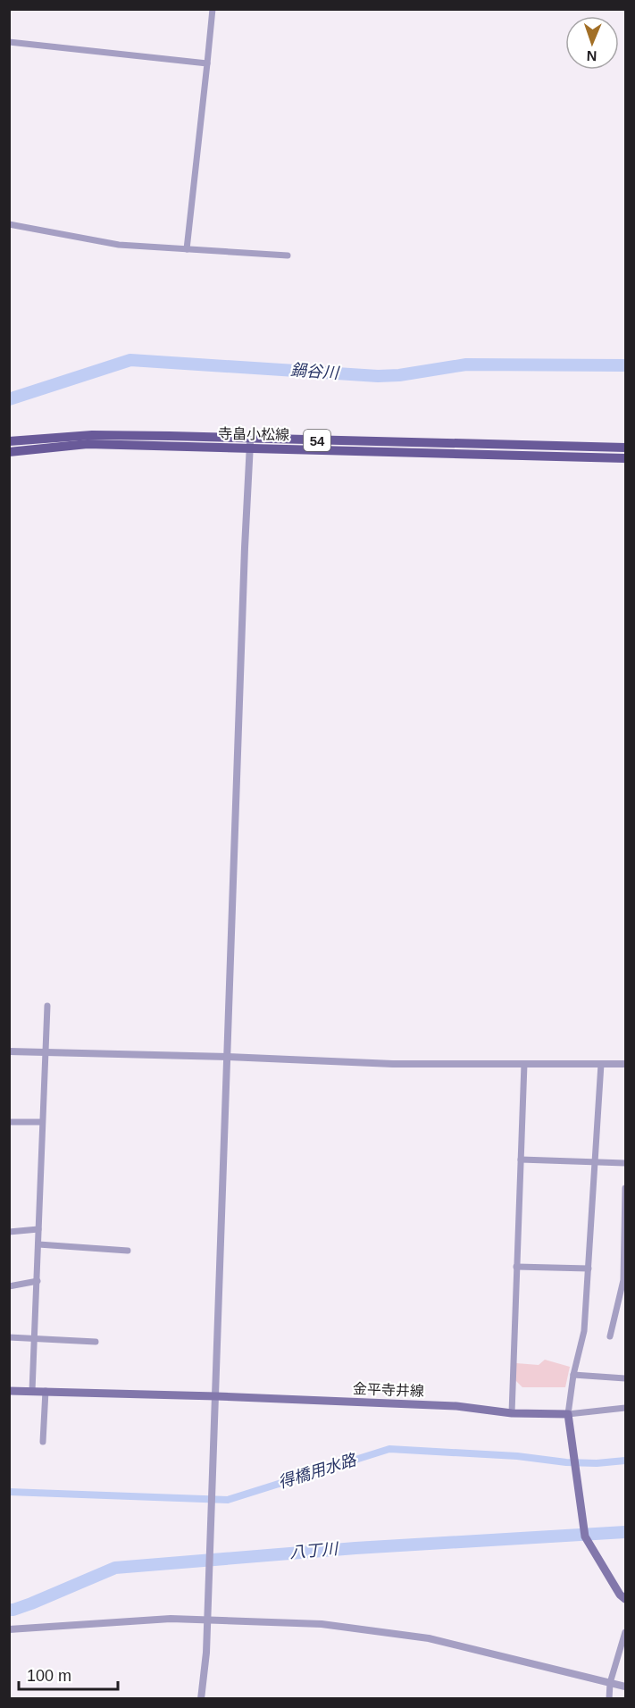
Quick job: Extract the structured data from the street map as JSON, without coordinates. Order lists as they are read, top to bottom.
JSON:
{
  "streets": {
    "main road": ["寺畠小松線", "54", "金平寺井線"]
  },
  "water": ["鍋谷川", "得橋用水路", "八丁川"],
  "scale_bar": "100 m",
  "north": "bottom"
}
